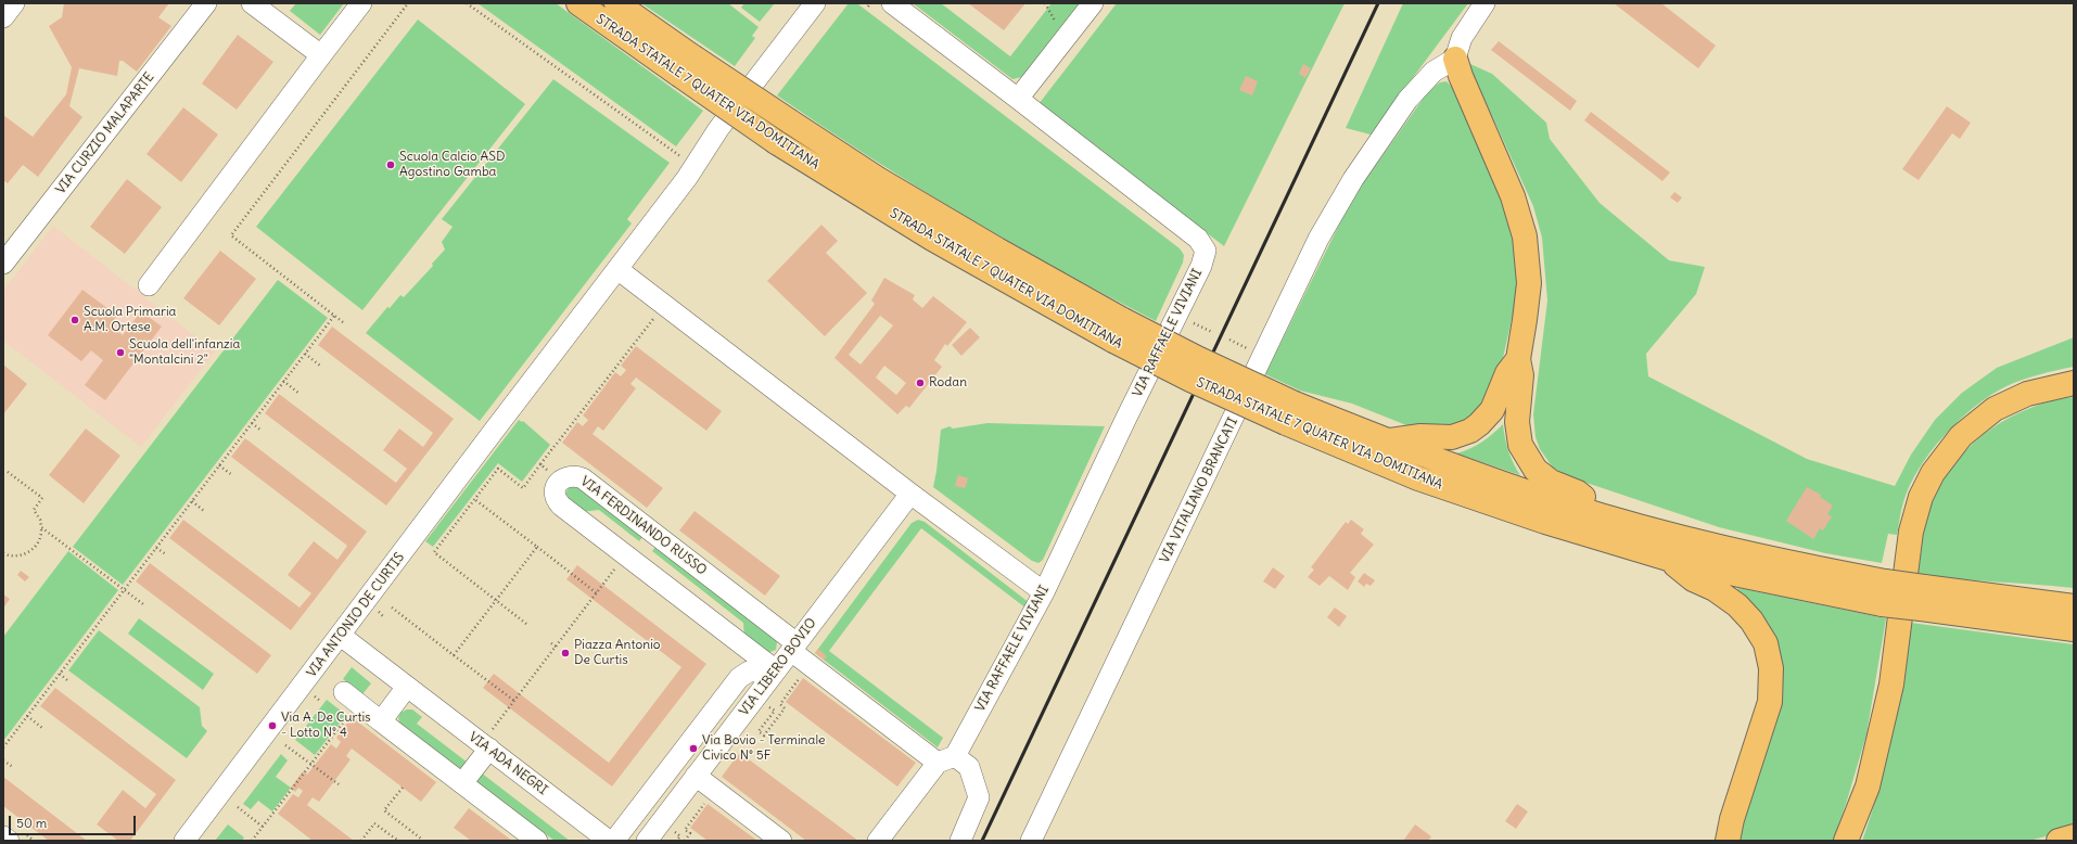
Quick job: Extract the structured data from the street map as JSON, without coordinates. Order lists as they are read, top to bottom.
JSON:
{
  "streets": {
    "highway": ["STRADA STATALE 7 QUATER VIA DOMITIANA"],
    "street": [
      "VIA CURZIO MALAPARTE",
      "VIA RAFFAELE VIVIANI",
      "VIA VITALIANO BRANCATI",
      "VIA FERDINANDO RUSSO",
      "VIA ANTONIO DE CURTIS",
      "VIA LIBERO BOVIO",
      "VIA ADA NEGRI"
    ]
  },
  "crossings": [
    ["VIA RAFFAELE VIVIANI", "VIA FERDINANDO RUSSO"],
    ["VIA FERDINANDO RUSSO", "VIA LIBERO BOVIO"],
    ["VIA ANTONIO DE CURTIS", "VIA ADA NEGRI"]
  ],
  "places": [
    "Scuola Calcio ASD Agostino Gamba",
    "Scuola Primaria A.M. Ortese",
    "Scuola dell'infanzia \"Montalcini 2\"",
    "Rodan",
    "Piazza Antonio De Curtis",
    "Via A. De Curtis - Lotto N° 4",
    "Via Bovio - Terminale Civico N° 5F"
  ],
  "scale_bar": "50 m"
}
